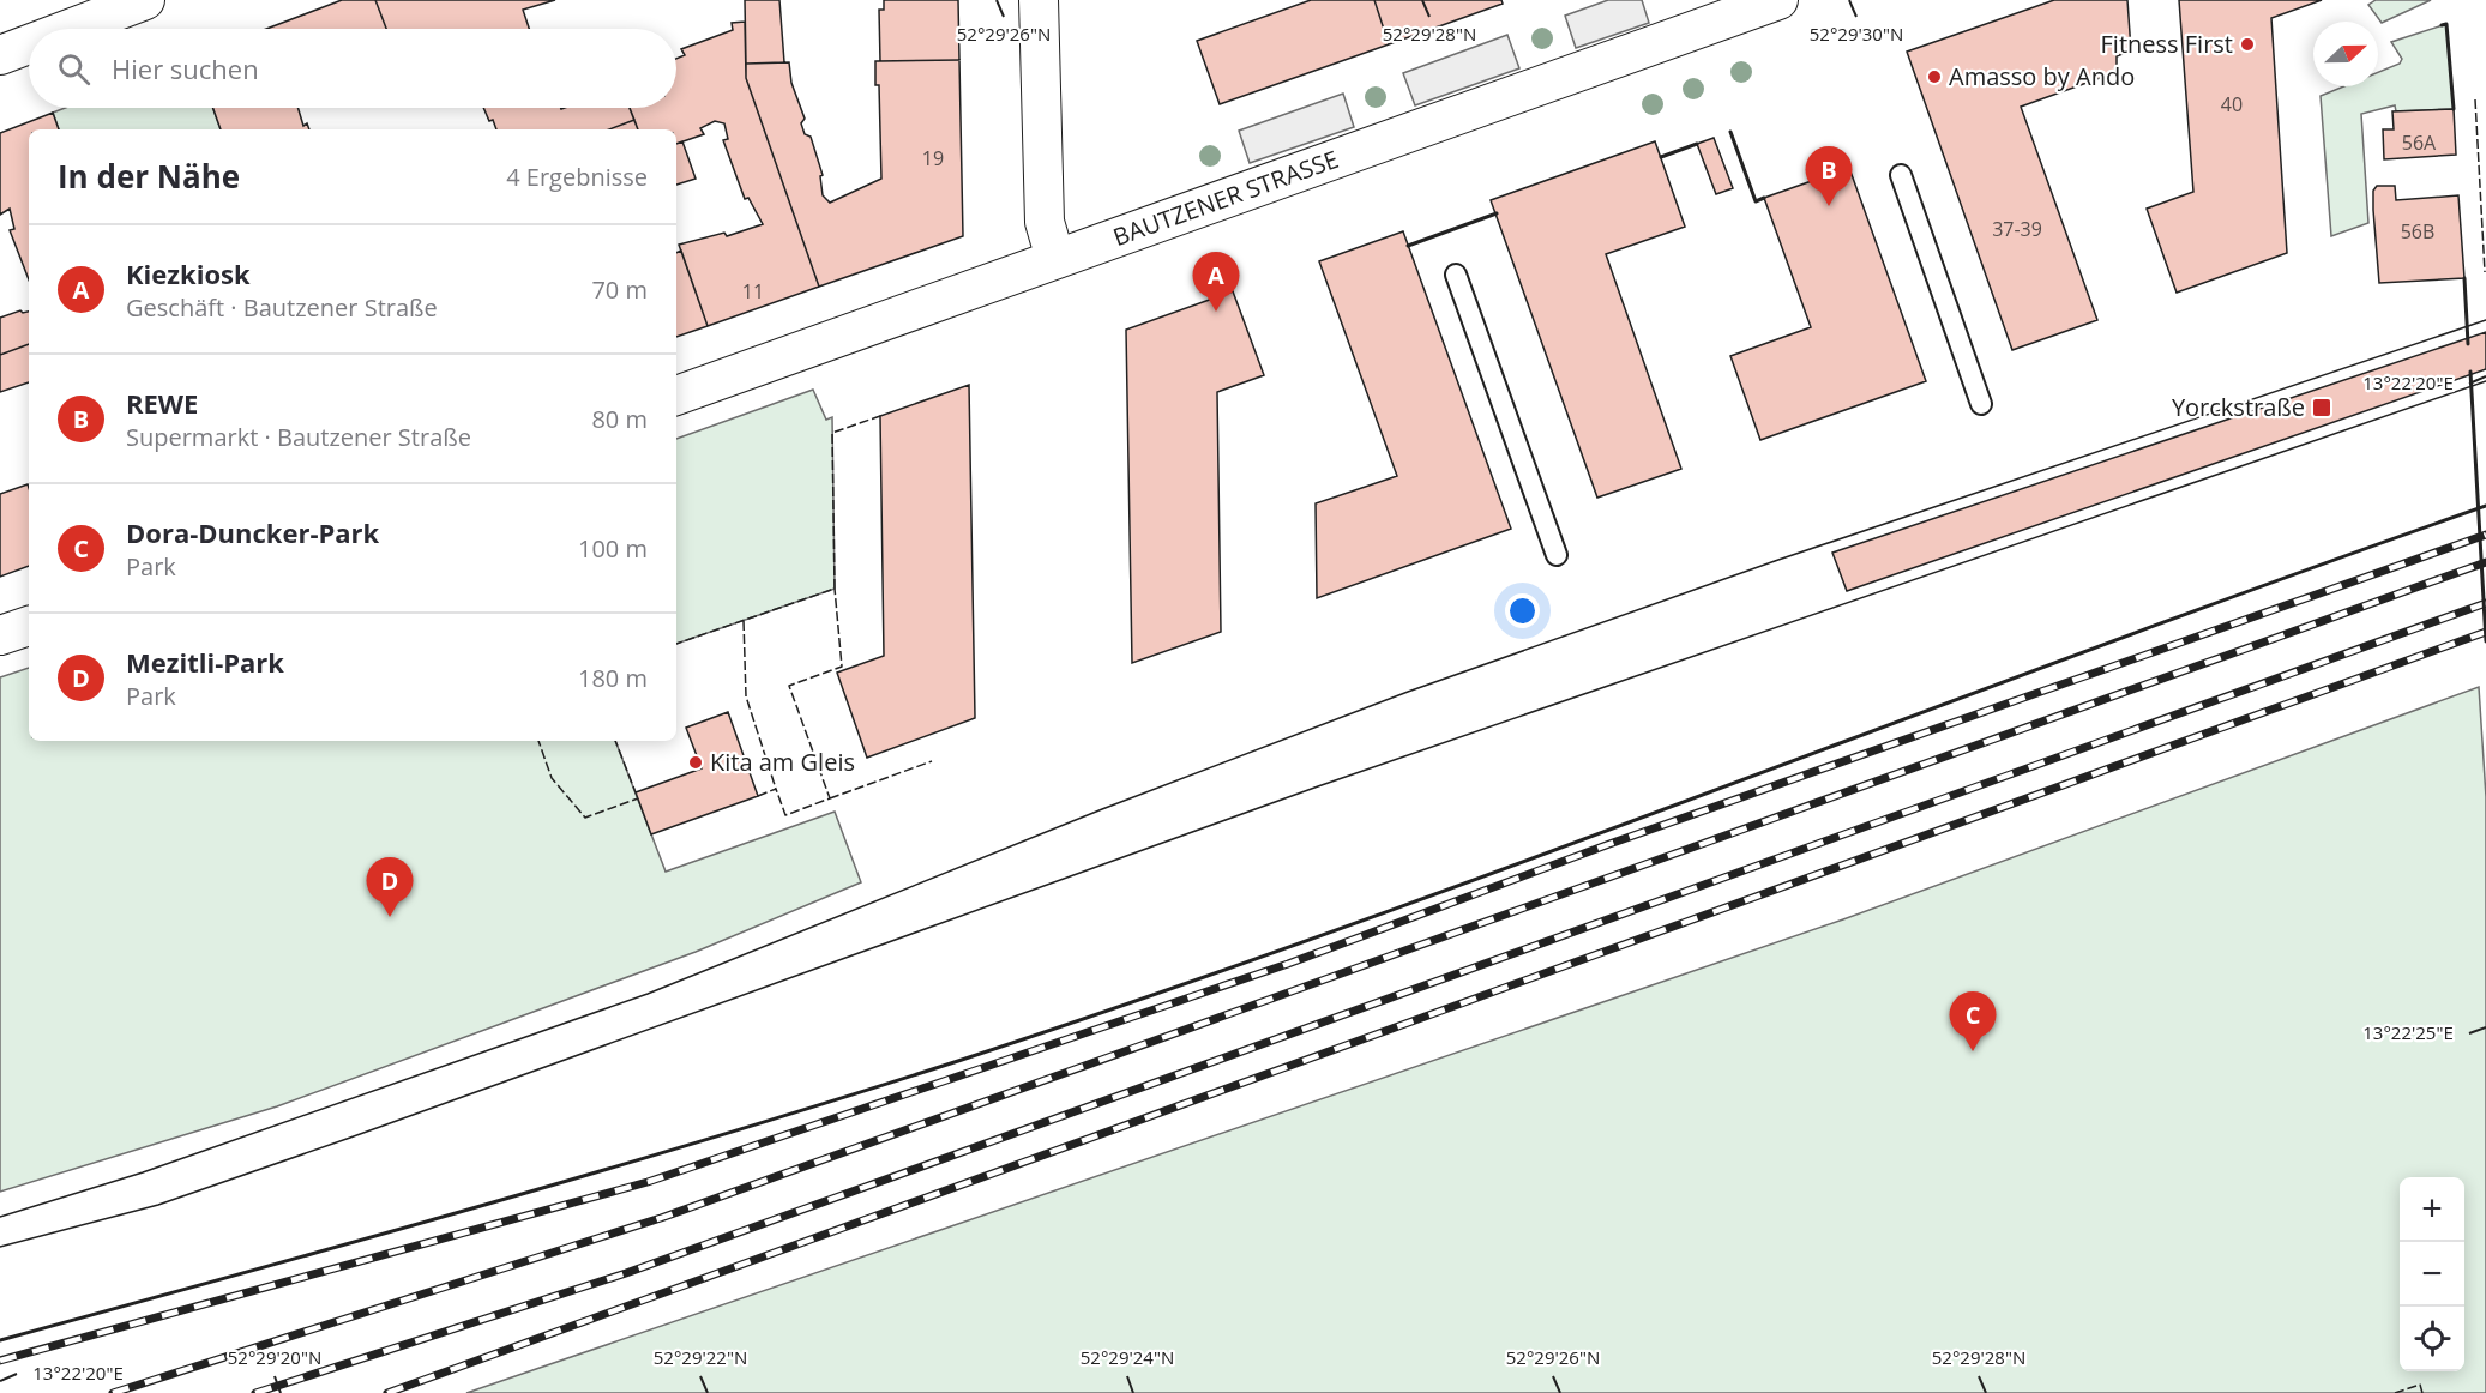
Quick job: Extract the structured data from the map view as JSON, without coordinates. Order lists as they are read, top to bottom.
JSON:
{
  "streets": {
    "street": ["BAUTZENER STRASSE"]
  },
  "places": {
    "other": ["Fitness First", "Amasso by Ando", "Kita am Gleis"],
    "transit": ["Yorckstraße"]
  },
  "house_numbers": [
    "40",
    "56A",
    "19",
    "37-39",
    "56B",
    "11"
  ],
  "north": "right",
  "page": {
    "search": "Hier suchen",
    "heading": ["In der Nähe", "4 Ergebnisse"],
    "pins": [
      "B",
      "A",
      "D",
      "C"
    ],
    "list": [
      {
        "mark": "A",
        "name": "Kiezkiosk",
        "note": "Geschäft · Bautzener Straße",
        "value": "70 m"
      },
      {
        "mark": "B",
        "name": "REWE",
        "note": "Supermarkt · Bautzener Straße",
        "value": "80 m"
      },
      {
        "mark": "C",
        "name": "Dora-Duncker-Park",
        "note": "Park",
        "value": "100 m"
      },
      {
        "mark": "D",
        "name": "Mezitli-Park",
        "note": "Park",
        "value": "180 m"
      }
    ],
    "map_buttons": ["+", "−"]
  },
  "coordinates": [
    "52°29'26\"N",
    "52°29'28\"N",
    "52°29'30\"N",
    "13°22'20\"E",
    "13°22'25\"E",
    "52°29'20\"N",
    "52°29'22\"N",
    "52°29'24\"N"
  ]
}
